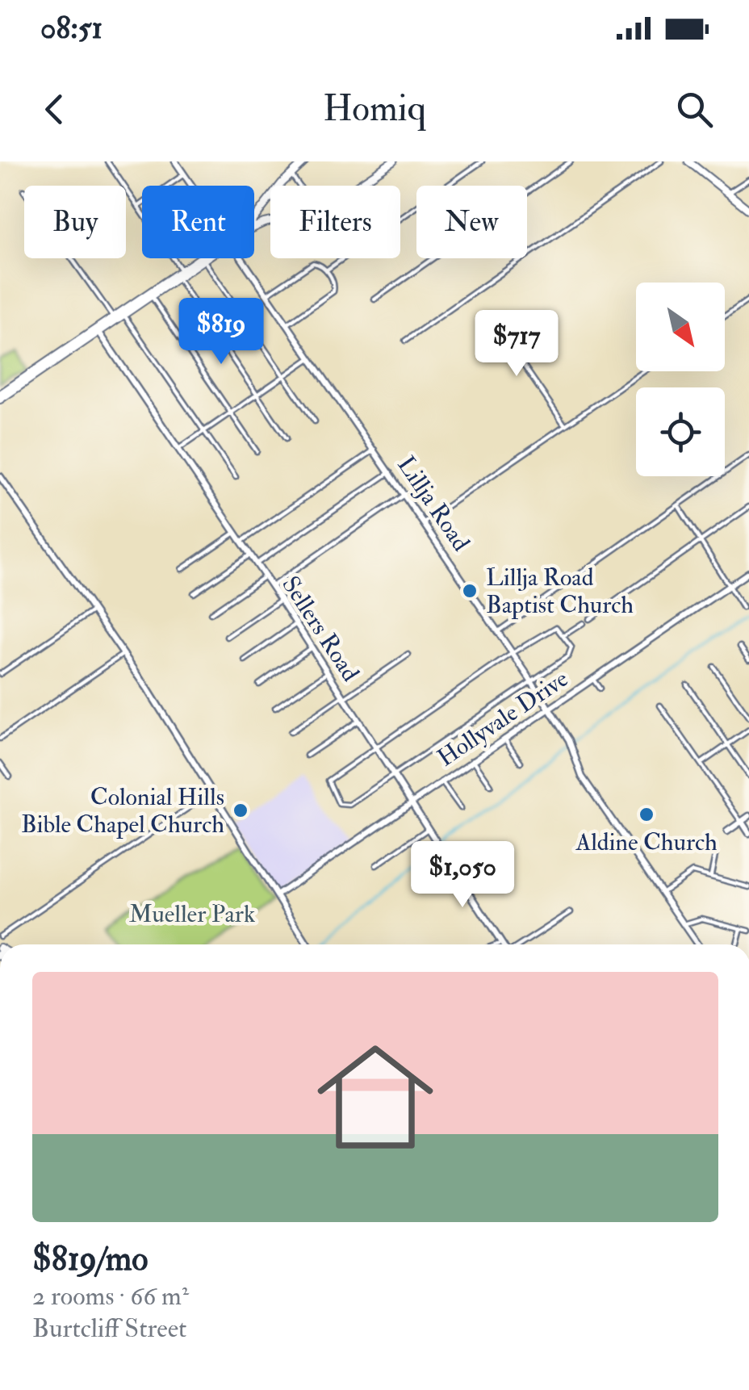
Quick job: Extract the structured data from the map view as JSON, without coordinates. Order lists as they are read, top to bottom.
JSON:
{
  "streets": {
    "street": ["Lillja Road", "Sellers Road", "Hollyvale Drive"]
  },
  "crossings": [
    ["Lillja Road", "Hollyvale Drive"],
    ["Sellers Road", "Hollyvale Drive"]
  ],
  "parks": ["Mueller Park"],
  "places": ["Lillja Road Baptist Church", "Colonial Hills Bible Chapel Church", "Aldine Church"],
  "north": "bottom right",
  "page": {
    "status": "08:51",
    "header": "Homiq",
    "chip": [
      "Buy",
      "Rent",
      "Filters",
      "New"
    ],
    "price": ["$819", "$717", "$1,050"],
    "list": [
      {
        "name": "$819/mo",
        "note": "2 rooms · 66 m² · Burtcliff Street"
      }
    ]
  }
}
